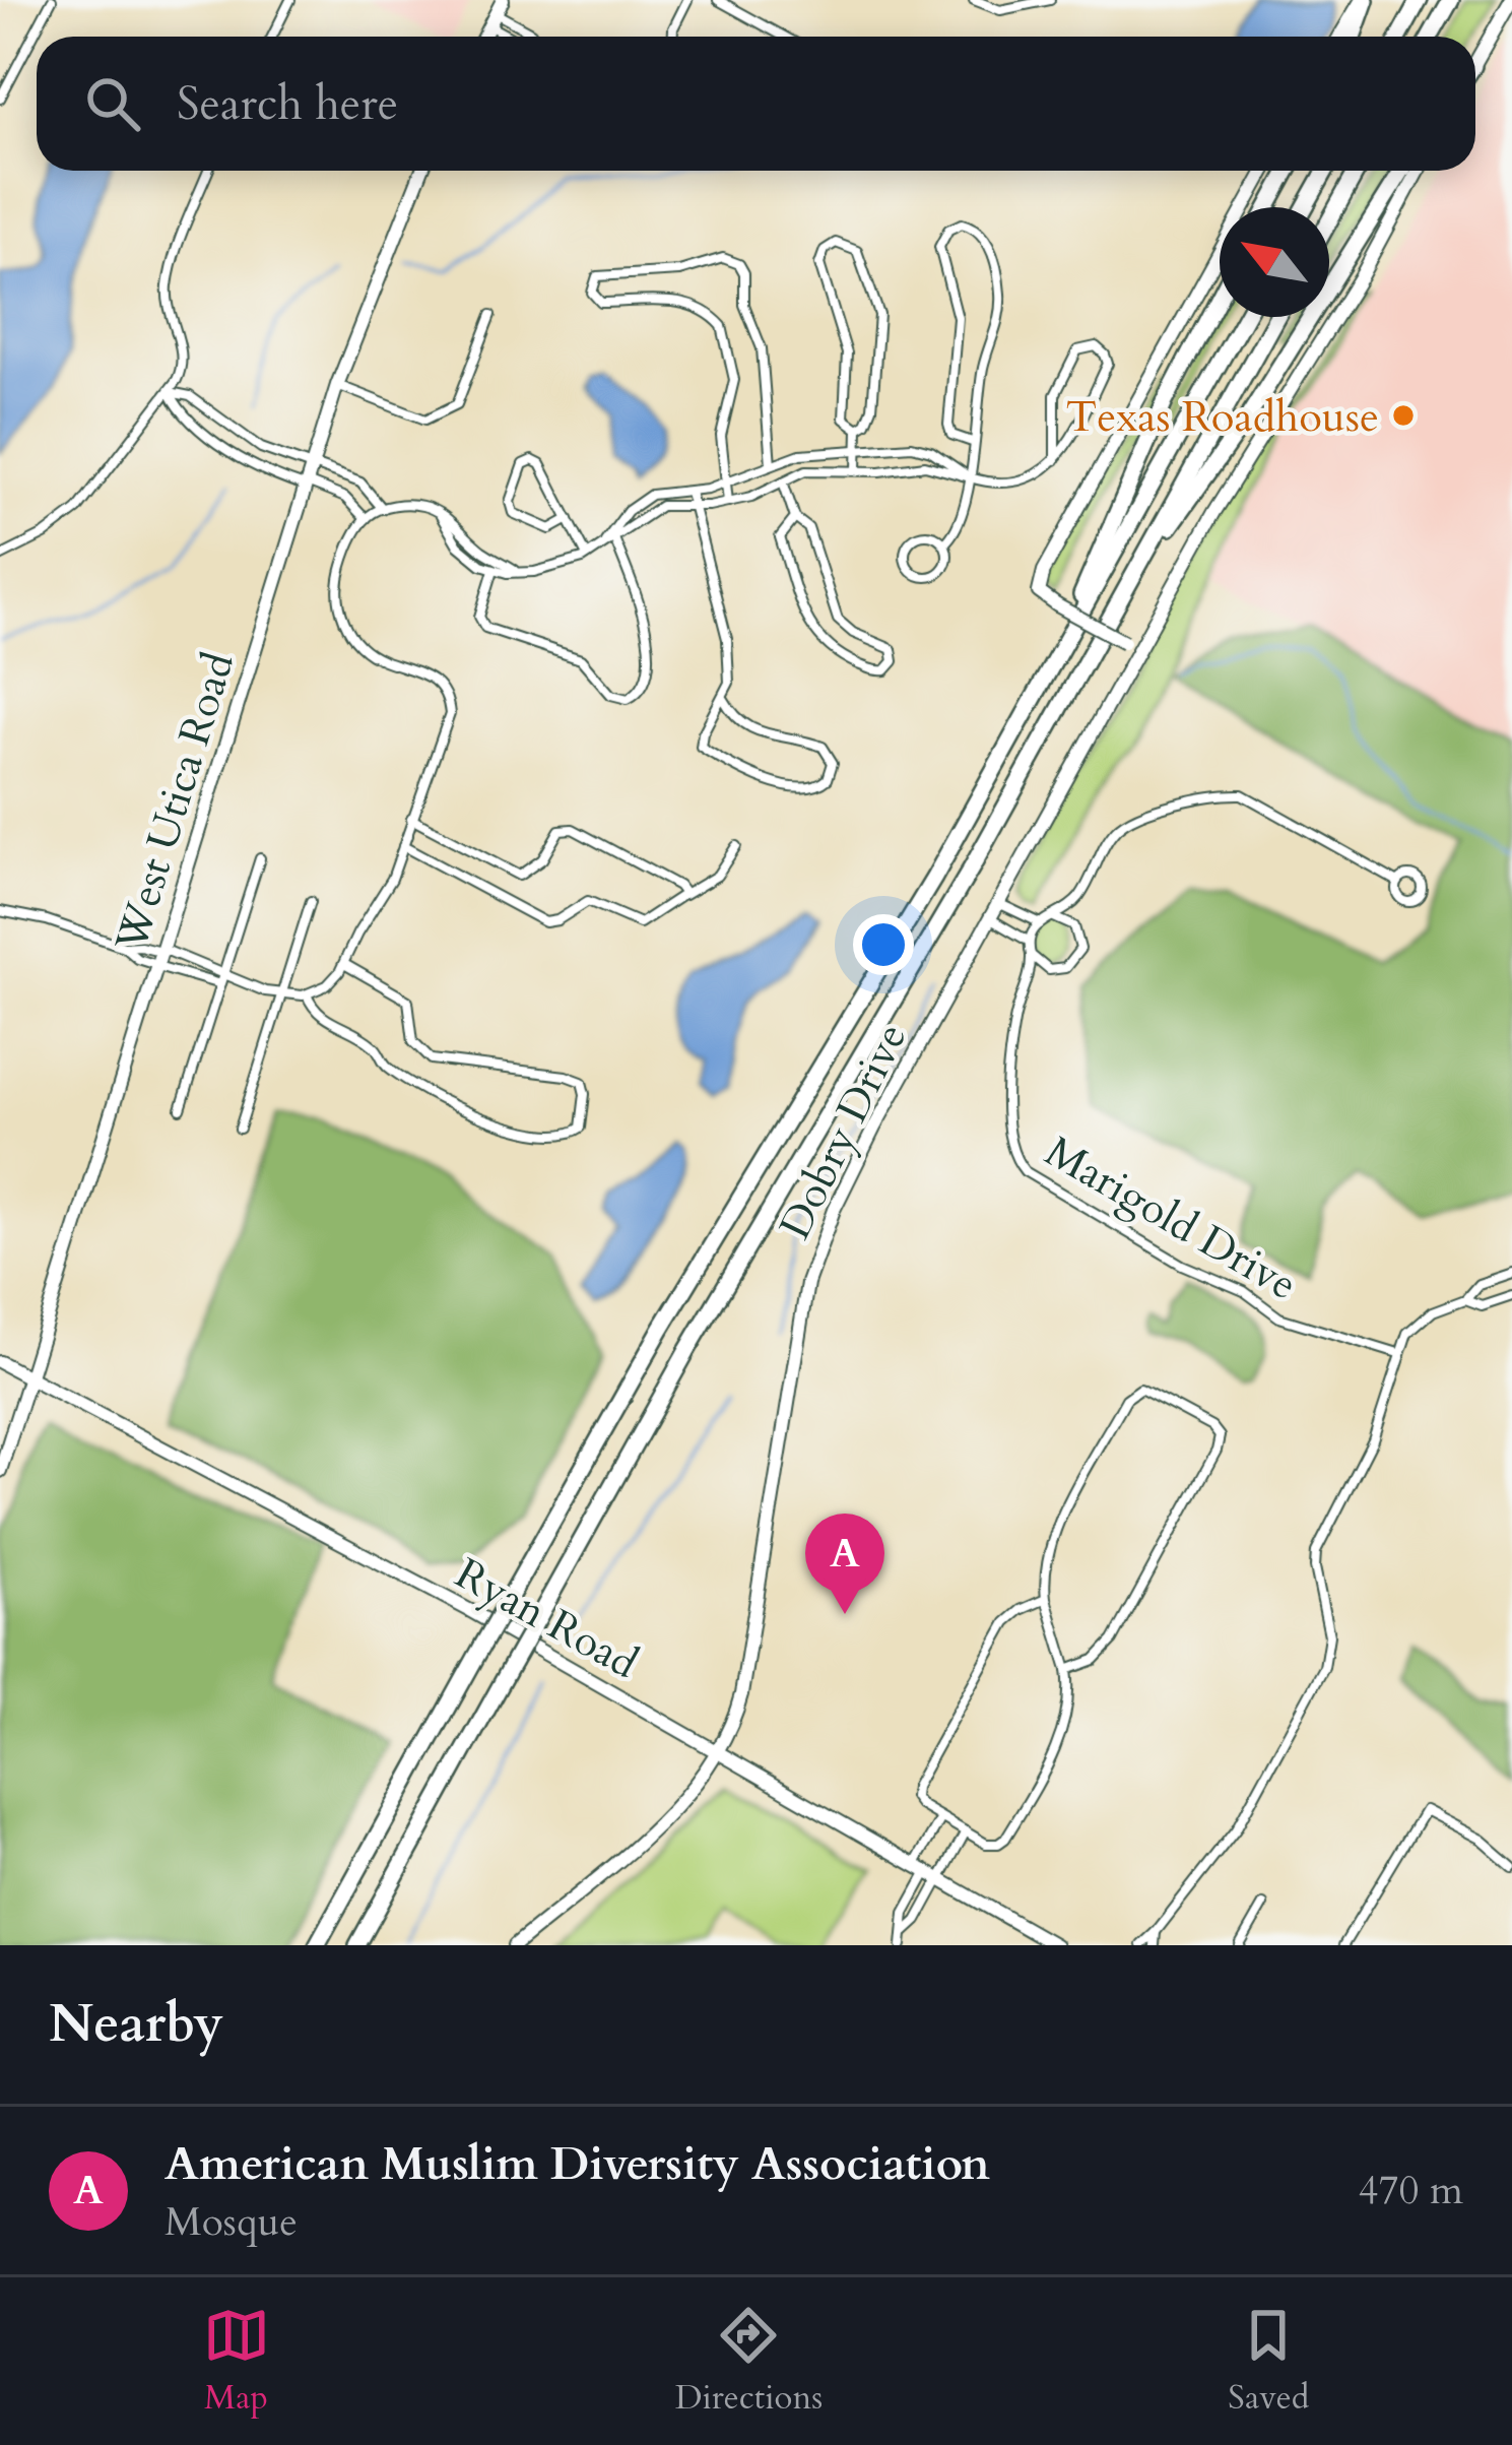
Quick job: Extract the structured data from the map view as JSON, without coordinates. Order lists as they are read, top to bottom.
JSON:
{
  "streets": {
    "street": [
      "West Utica Road",
      "Dobry Drive",
      "Marigold Drive",
      "Ryan Road"
    ]
  },
  "crossings": [
    ["West Utica Road", "Ryan Road"],
    ["Dobry Drive", "Ryan Road"]
  ],
  "places": ["Texas Roadhouse"],
  "north": "top left",
  "page": {
    "search": "Search here",
    "pins": "A",
    "heading": "Nearby",
    "list": [
      {
        "mark": "A",
        "name": "American Muslim Diversity Association",
        "note": "Mosque",
        "value": "470 m"
      }
    ],
    "nav": ["Map", "Directions", "Saved"]
  }
}
